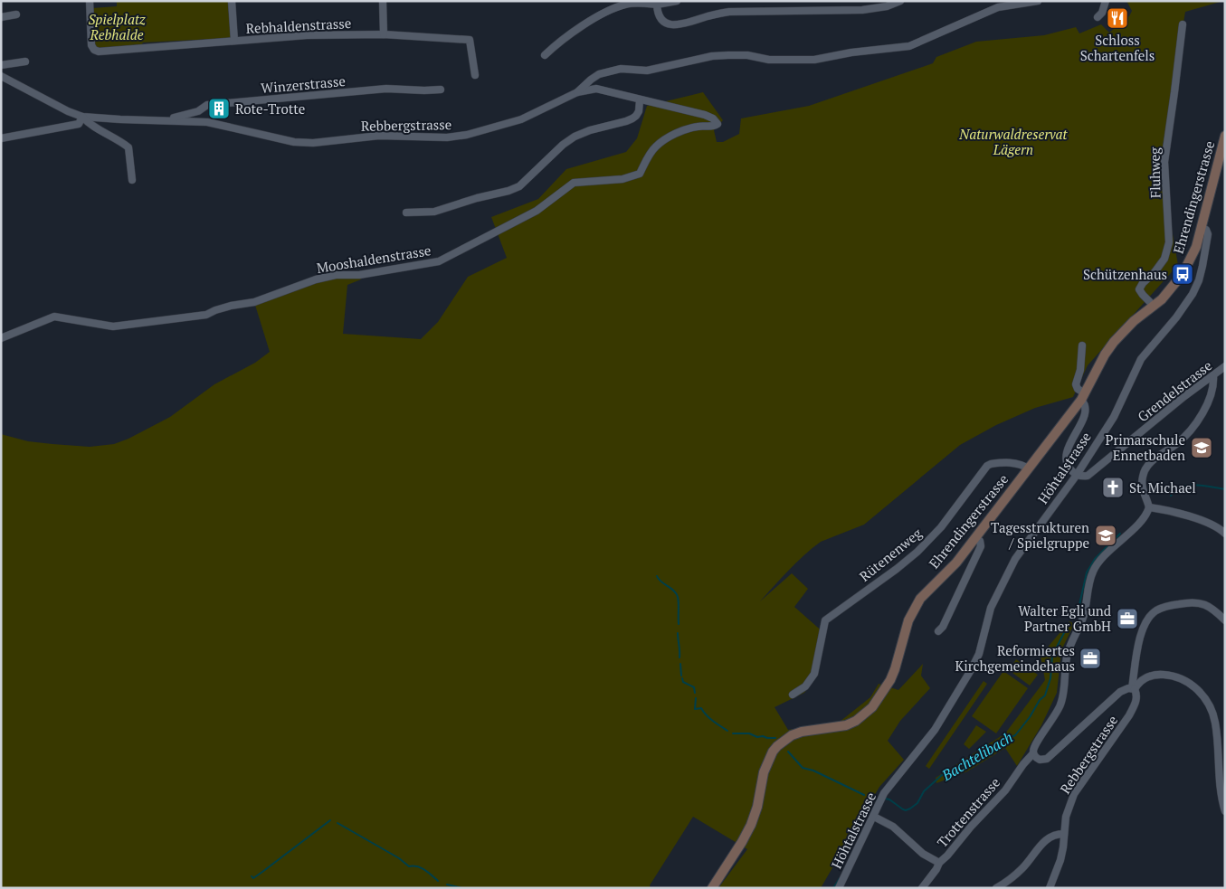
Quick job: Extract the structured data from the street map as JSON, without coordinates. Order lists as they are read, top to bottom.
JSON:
{
  "streets": {
    "main road": ["Ehrendingerstrasse"],
    "street": [
      "Rebhaldenstrasse",
      "Winzerstrasse",
      "Rebbergstrasse",
      "Fluhweg",
      "Mooshaldenstrasse",
      "Grendelstrasse",
      "Höhtalstrasse",
      "Rütenenweg",
      "Trottenstrasse"
    ]
  },
  "crossings": [
    ["Winzerstrasse", "Rebbergstrasse"],
    ["Rebbergstrasse", "Mooshaldenstrasse"],
    ["Fluhweg", "Ehrendingerstrasse"],
    ["Ehrendingerstrasse", "Höhtalstrasse"],
    ["Ehrendingerstrasse", "Rütenenweg"],
    ["Grendelstrasse", "Höhtalstrasse"]
  ],
  "water": ["Bachtelibach"],
  "parks": ["Spielplatz Rebhalde", "Naturwaldreservat Lägern"],
  "places": {
    "restaurant": ["Schloss Schartenfels"],
    "building": ["Rote-Trotte"],
    "bus stop": ["Schützenhaus"],
    "school or university": ["Primarschule Ennetbaden", "Tagesstrukturen / Spielgruppe"],
    "church": ["St. Michael"],
    "office": ["Walter Egli und Partner GmbH", "Reformiertes Kirchgemeindehaus"]
  }
}
